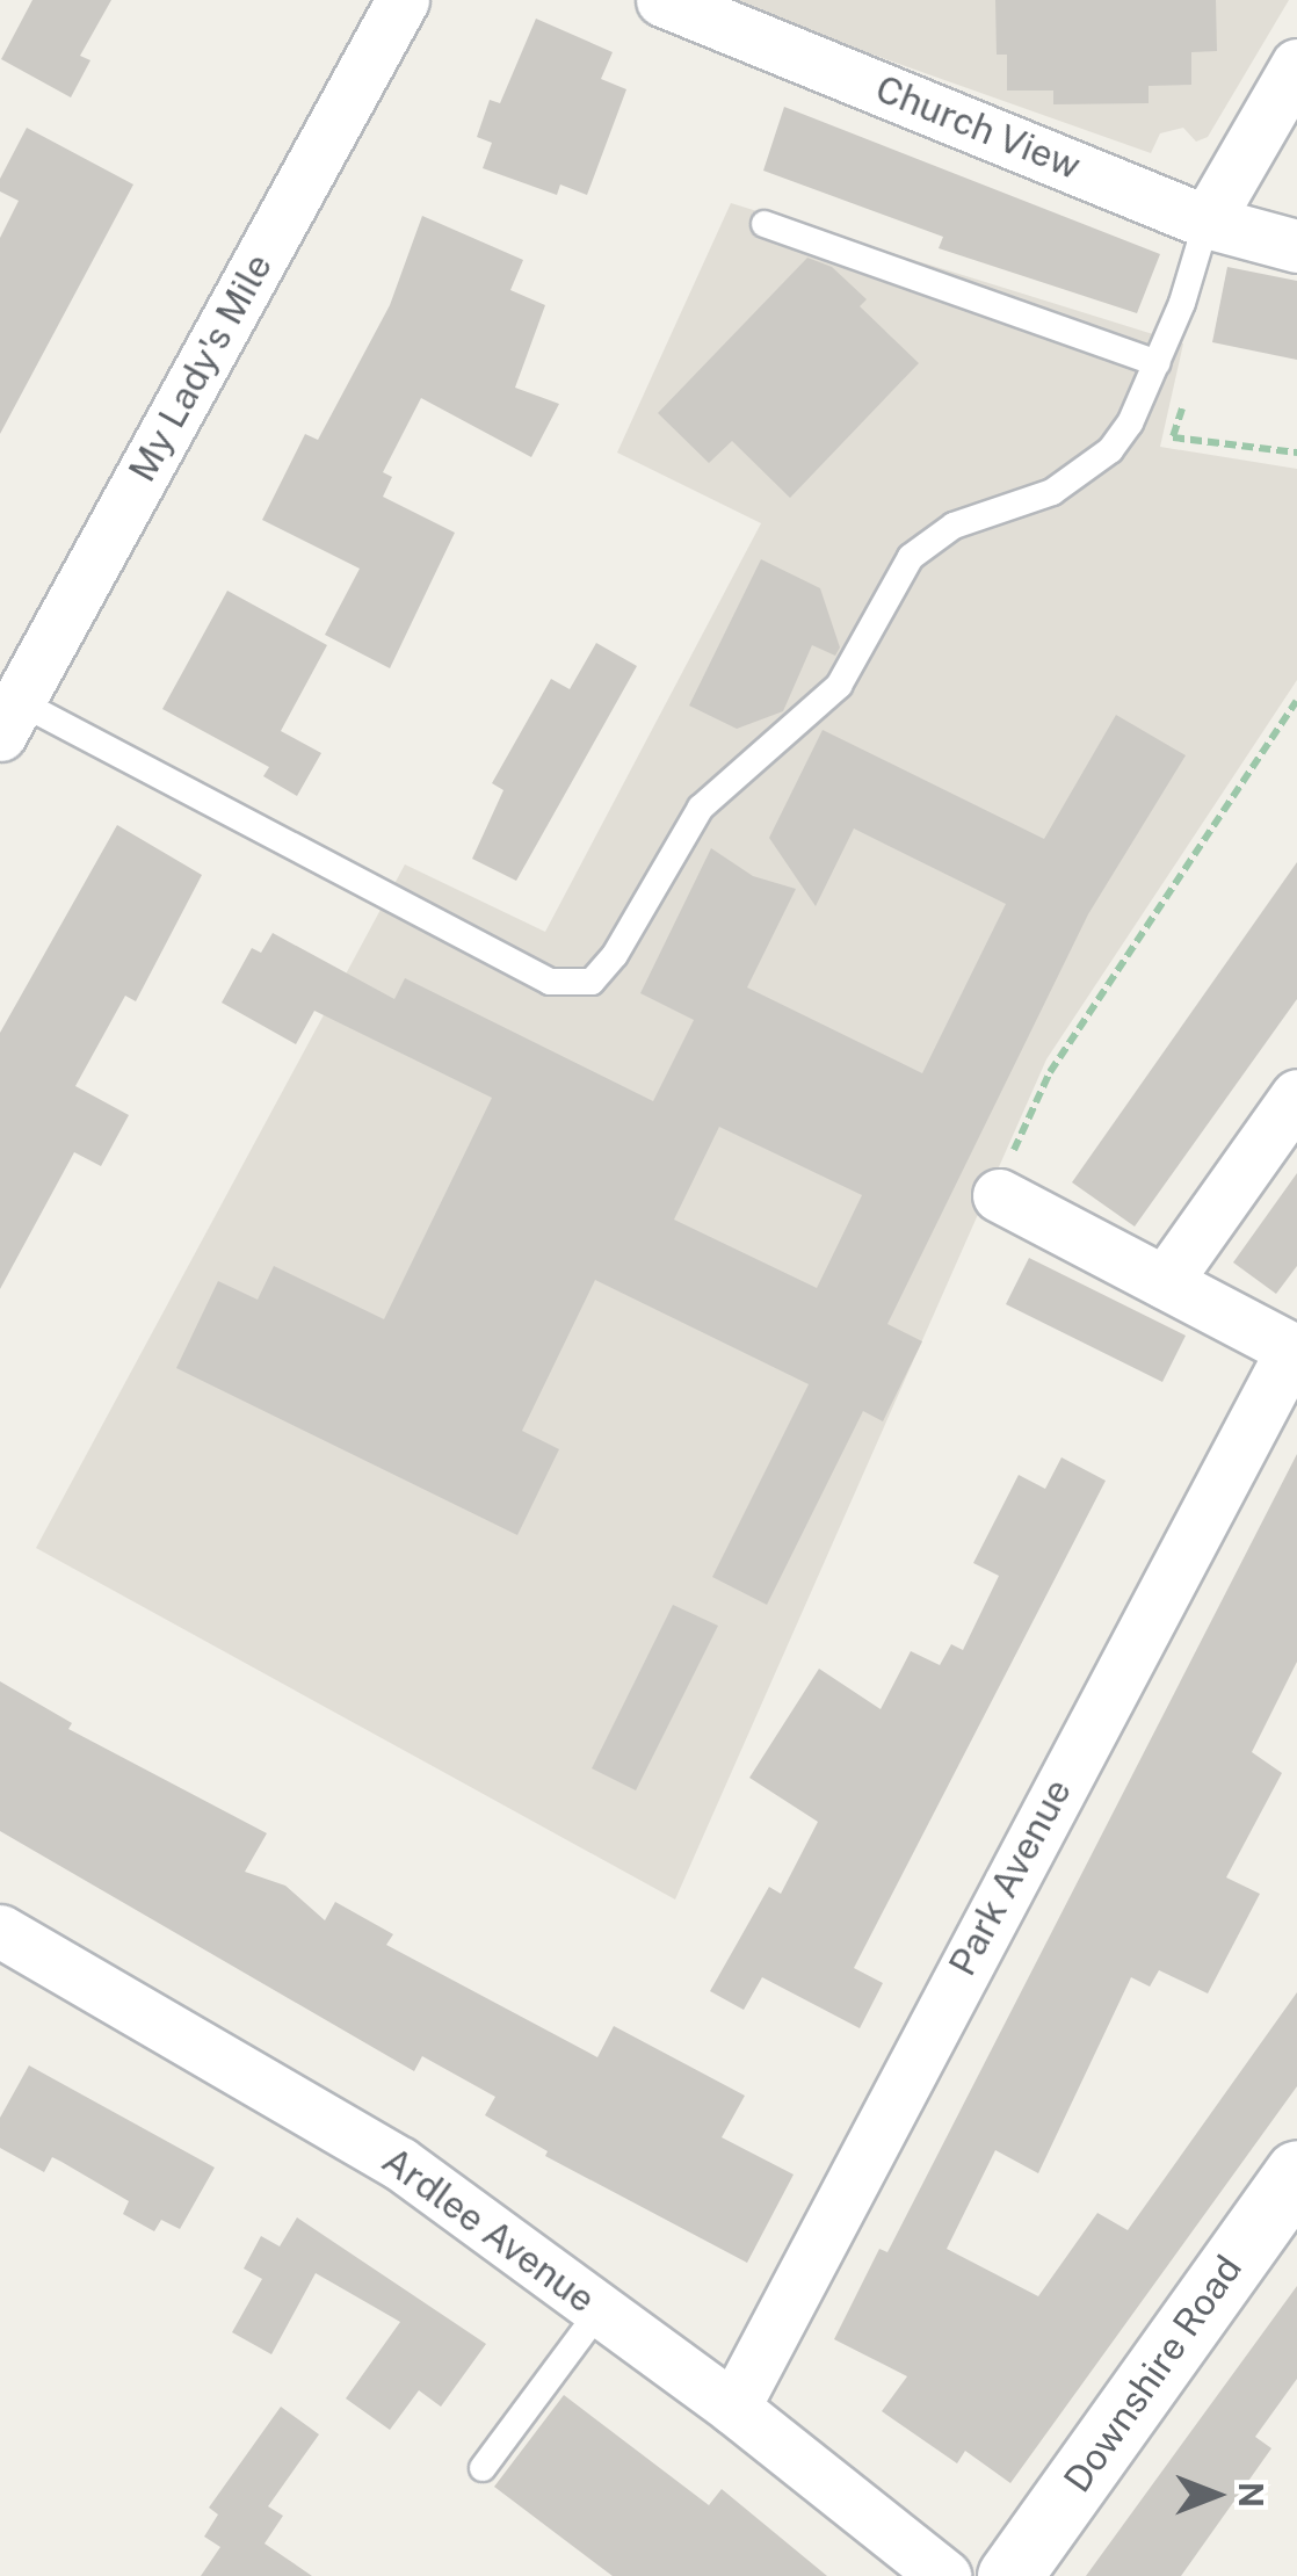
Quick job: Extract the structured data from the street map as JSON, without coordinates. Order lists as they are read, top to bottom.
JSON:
{
  "streets": {
    "street": [
      "Church View",
      "My Lady's Mile",
      "Park Avenue",
      "Ardlee Avenue",
      "Downshire Road"
    ]
  },
  "crossings": [
    ["Park Avenue", "Ardlee Avenue"]
  ],
  "north": "right"
}
